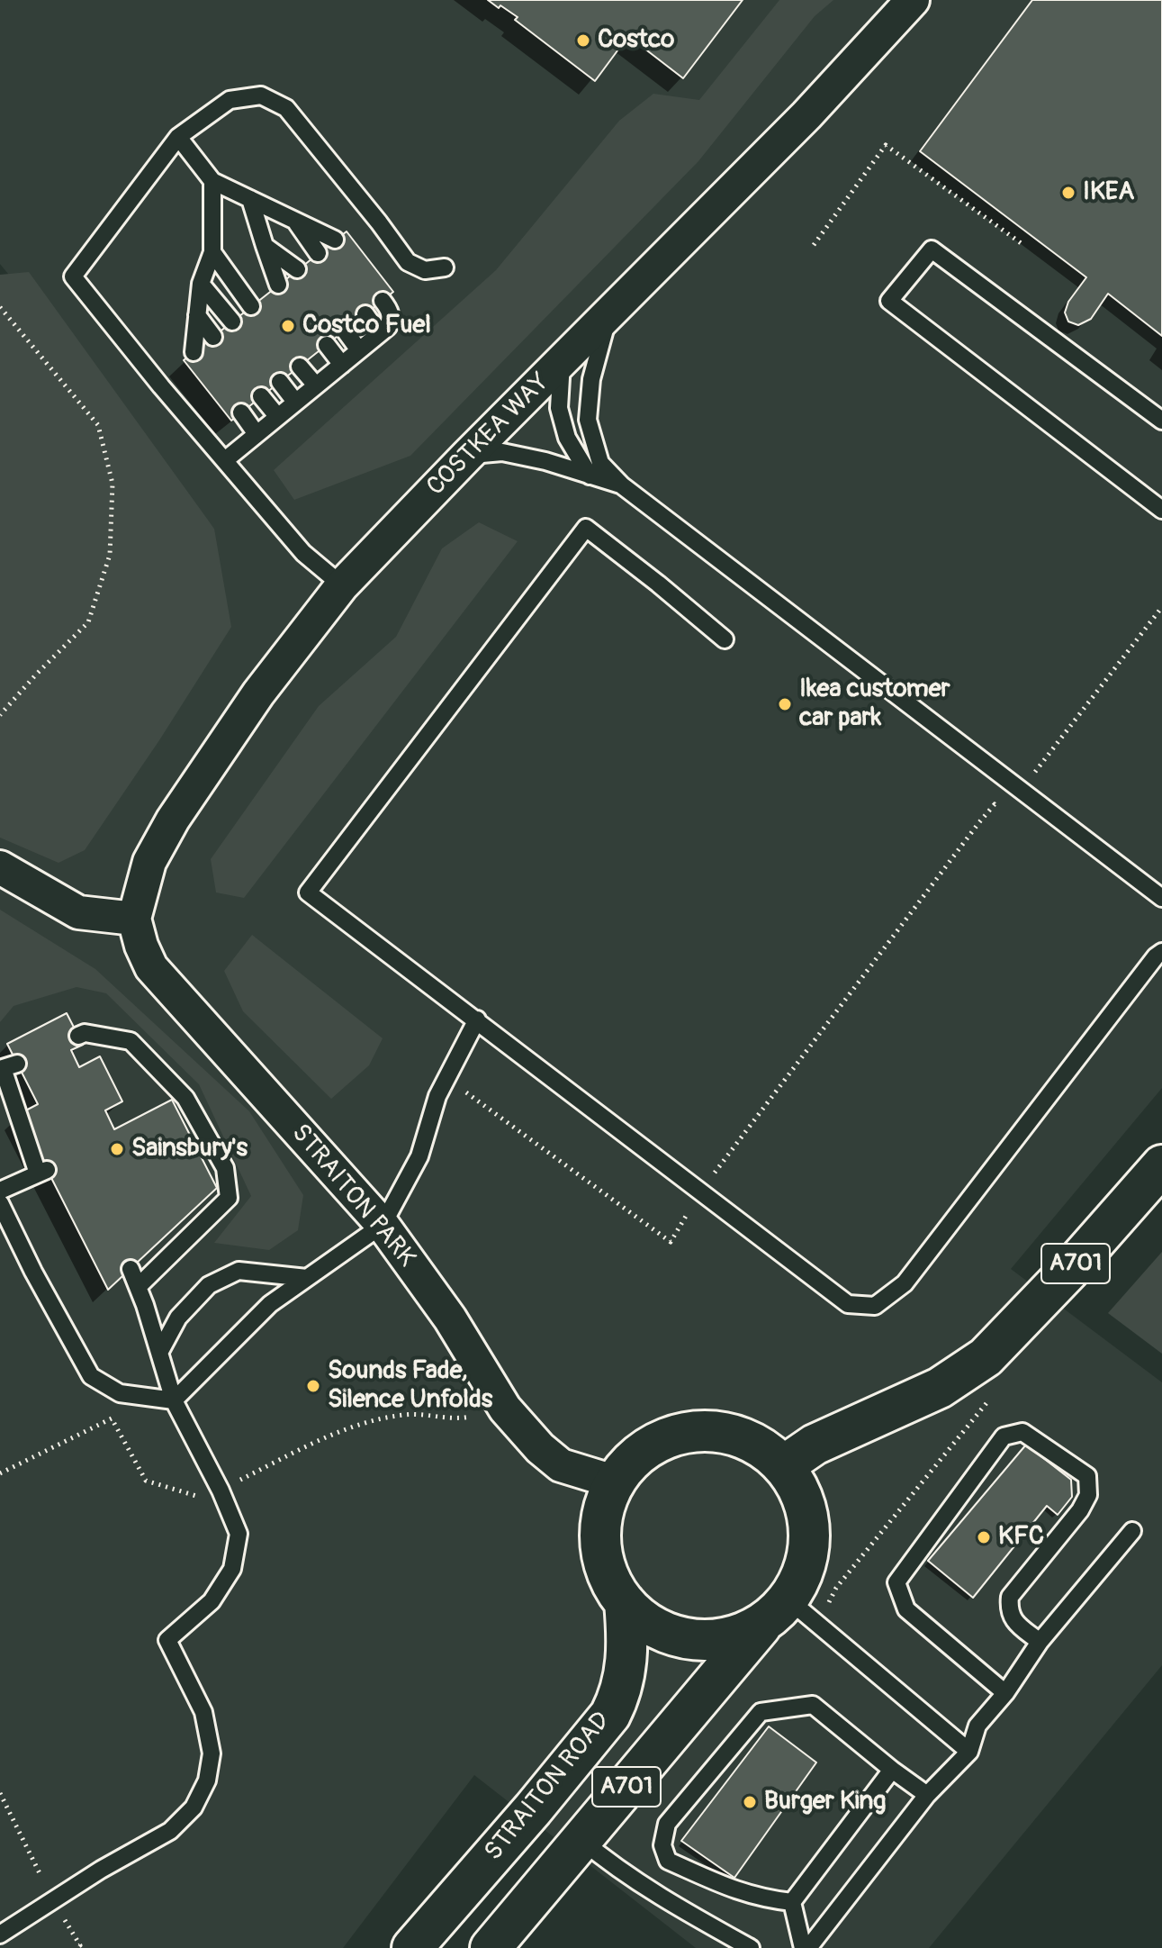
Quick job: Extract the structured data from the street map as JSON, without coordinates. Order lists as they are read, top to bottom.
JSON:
{
  "streets": {
    "main road": ["A701", "STRAITON ROAD"],
    "street": ["COSTKEA WAY", "STRAITON PARK"]
  },
  "crossings": [
    ["COSTKEA WAY", "STRAITON PARK"],
    ["STRAITON PARK", "A701"],
    ["STRAITON PARK", "STRAITON ROAD"],
    ["A701", "STRAITON ROAD"]
  ],
  "places": [
    "Costco",
    "IKEA",
    "Costco Fuel",
    "Ikea customer car park",
    "Sainsbury's",
    "Sounds Fade, Silence Unfolds",
    "KFC",
    "Burger King"
  ]
}
